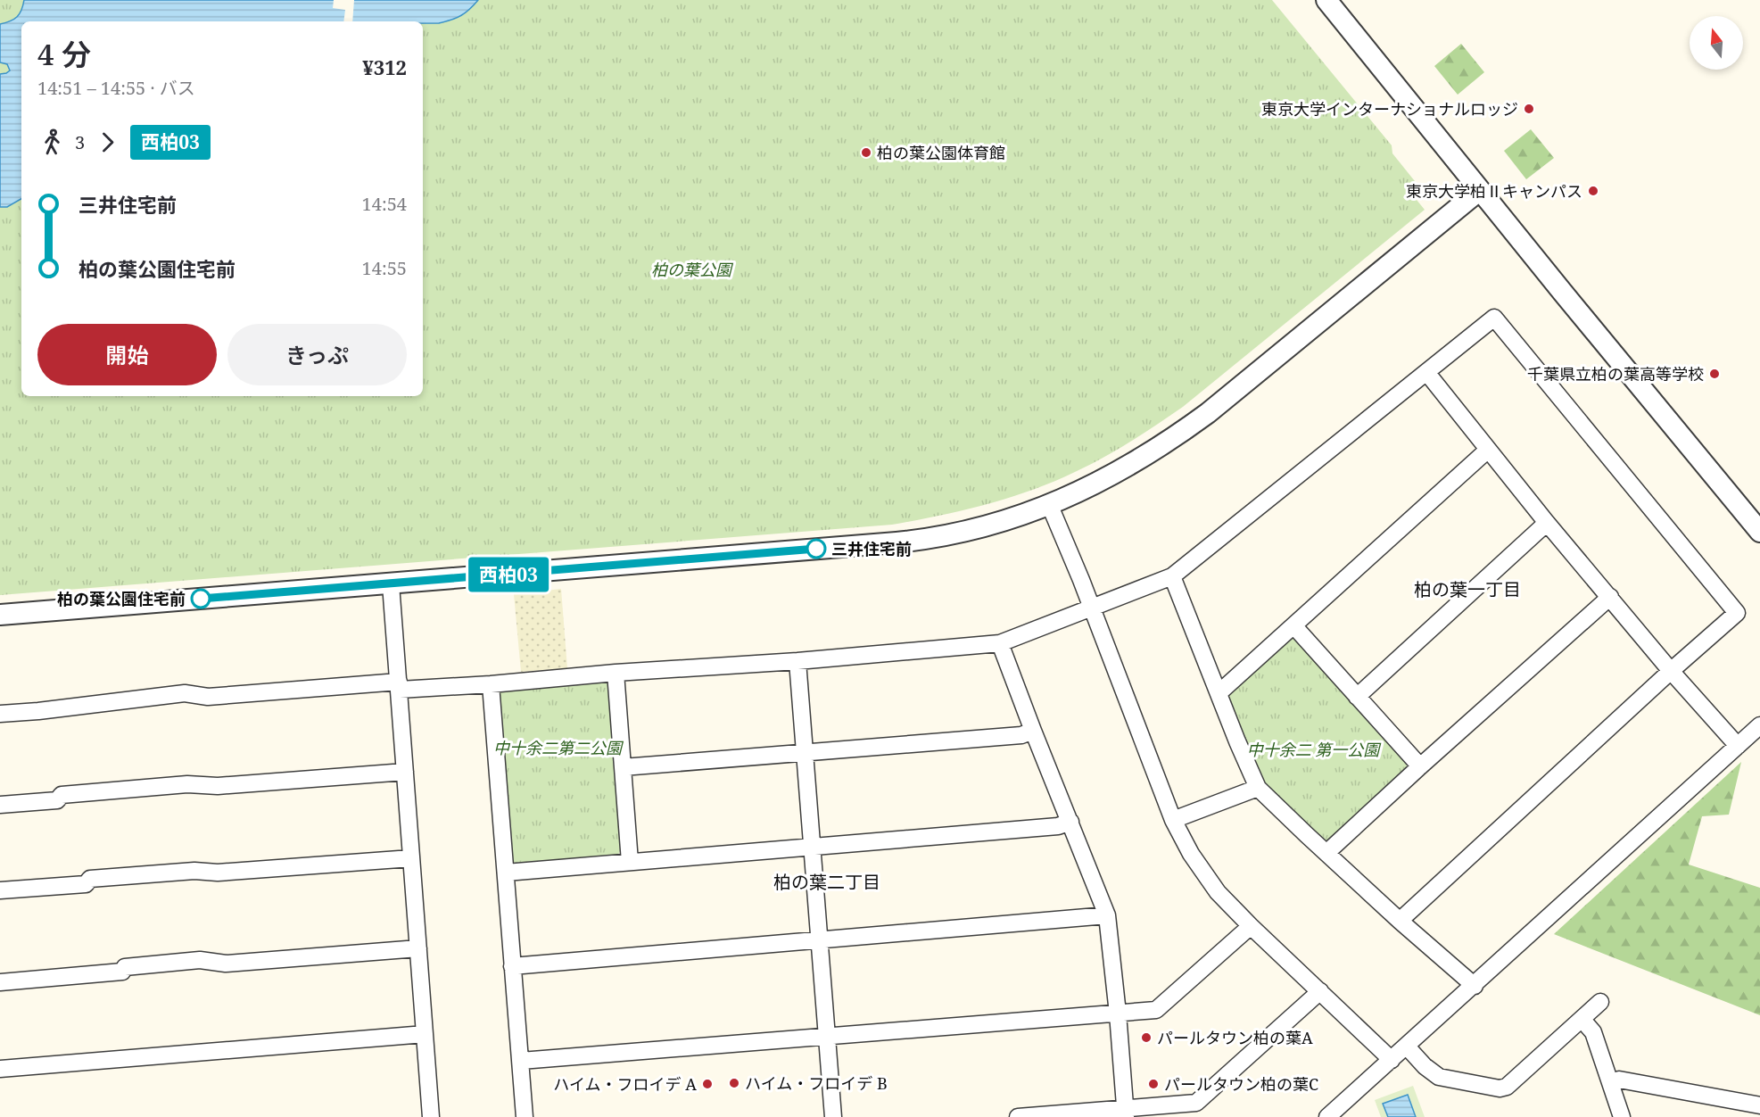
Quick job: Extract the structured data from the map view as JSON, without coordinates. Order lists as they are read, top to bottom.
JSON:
{
  "districts": ["柏の葉一丁目", "柏の葉二丁目"],
  "parks": ["柏の葉公園", "中十余二第二公園", "中十余二 第一公園"],
  "places": [
    "東京大学インターナショナルロッジ",
    "柏の葉公園体育館",
    "東京大学柏Ⅱキャンパス",
    "千葉県立柏の葉高等学校",
    "三井住宅前",
    "柏の葉公園住宅前",
    "パールタウン柏の葉A",
    "ハイム・フロイデ B",
    "ハイム・フロイデ A",
    "パールタウン柏の葉C"
  ],
  "lines": ["bus line 西柏03"],
  "north": "top",
  "page": {
    "on_map": "西柏03",
    "heading": ["4 分", "14:51 – 14:55 · バス", "¥312"],
    "legs": ["3", "西柏03"],
    "list": [
      {
        "name": "三井住宅前",
        "value": "14:54"
      },
      {
        "name": "柏の葉公園住宅前",
        "value": "14:55"
      }
    ],
    "buttons": ["開始", "きっぷ"]
  }
}
